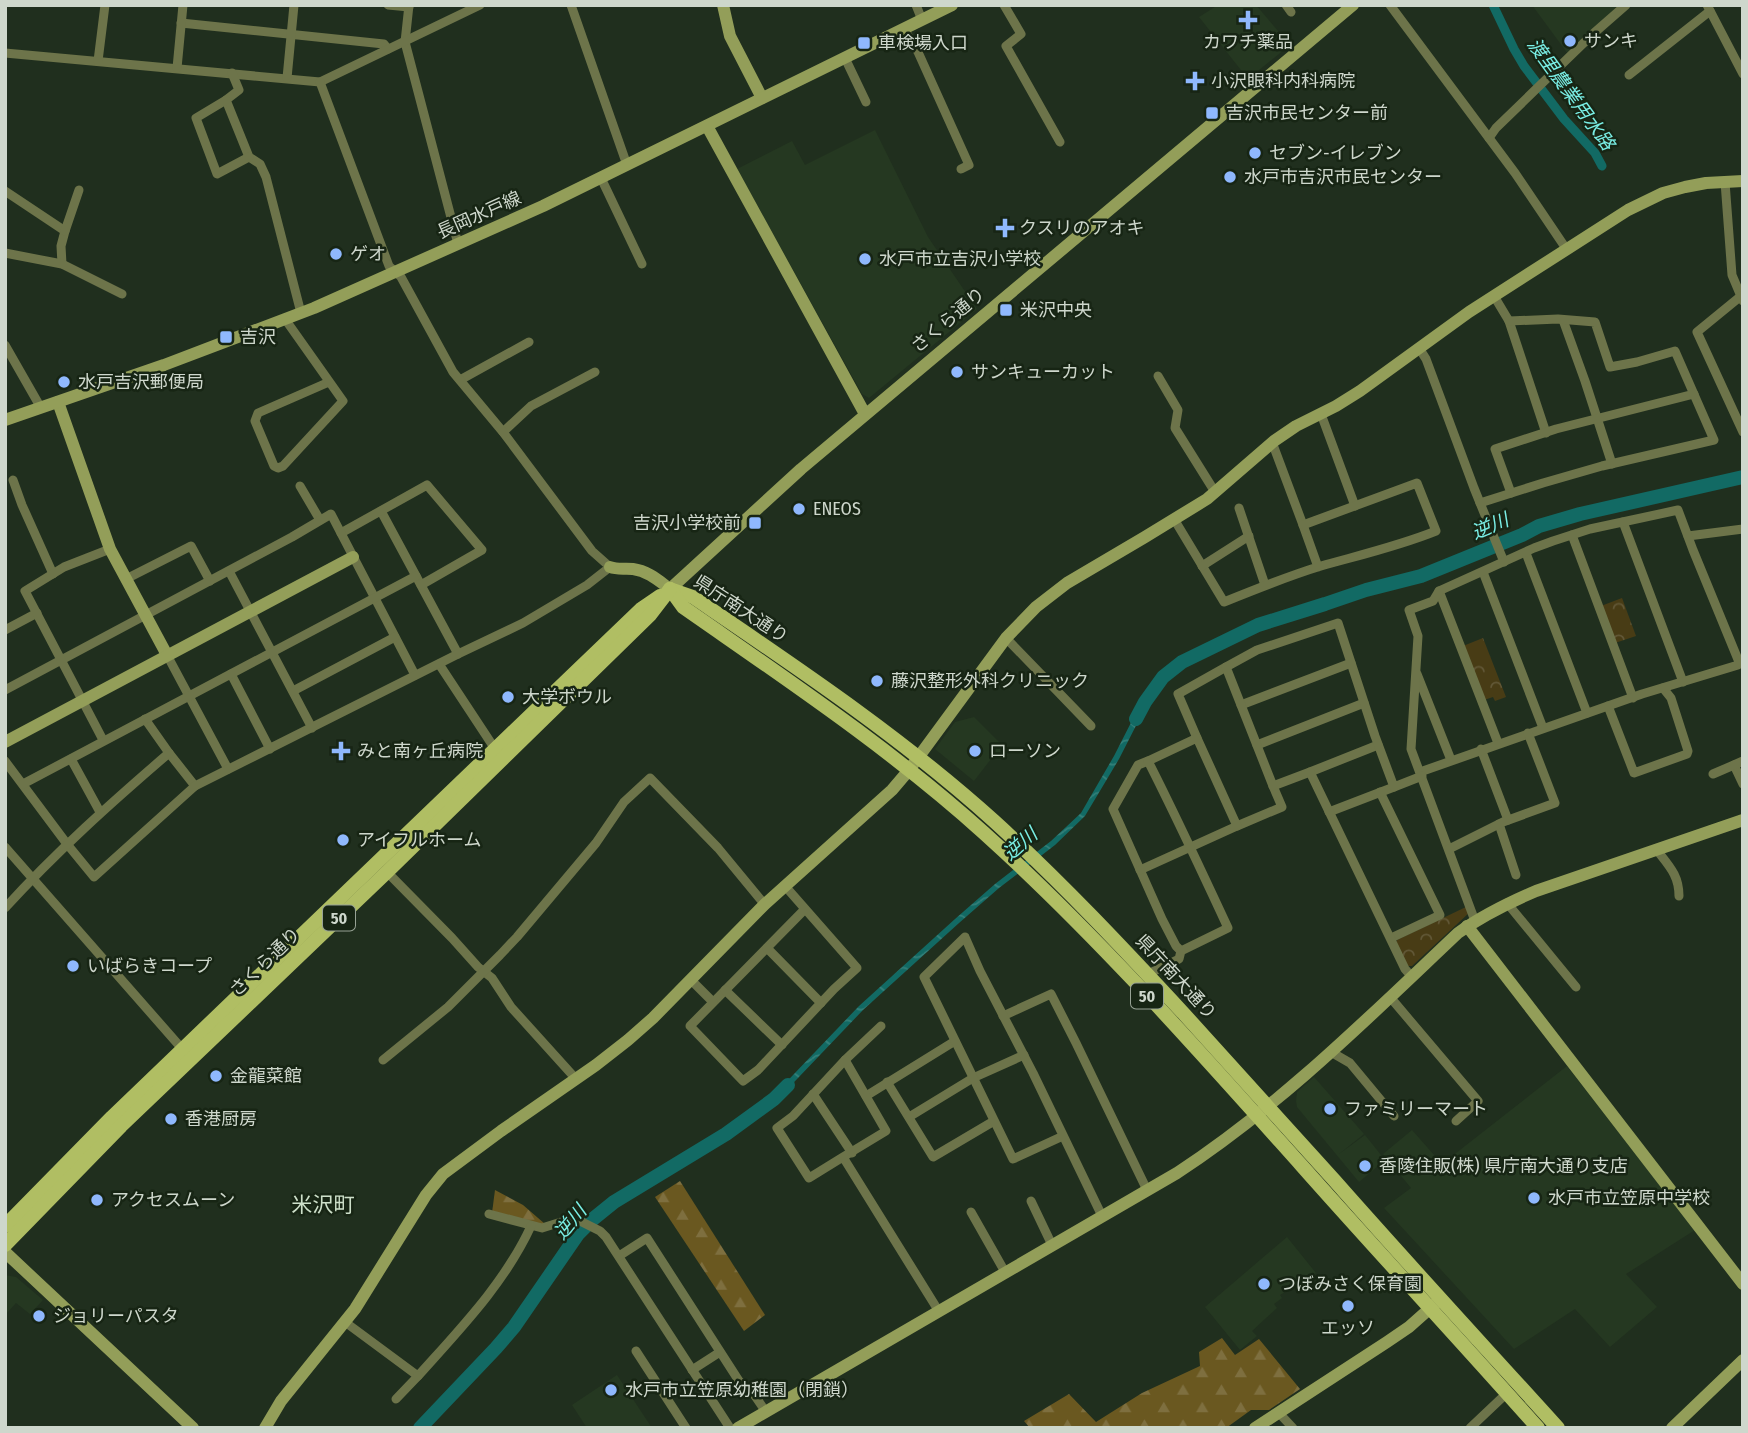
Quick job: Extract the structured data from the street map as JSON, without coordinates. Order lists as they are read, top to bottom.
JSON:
{
  "streets": {
    "main road": ["さくら通り", "県庁南大通り", "50"],
    "street": ["長岡水戸線"]
  },
  "crossings": [
    ["さくら通り", "県庁南大通り"]
  ],
  "districts": ["米沢町"],
  "water": ["渡里農業用水路", "逆川"],
  "places": {
    "health": [
      "カワチ薬品",
      "小沢眼科内科病院",
      "クスリのアオキ",
      "みと南ヶ丘病院"
    ],
    "other": [
      "サンキ",
      "セブン-イレブン",
      "水戸市吉沢市民センター",
      "ゲオ",
      "水戸市立吉沢小学校",
      "サンキューカット",
      "水戸吉沢郵便局",
      "ENEOS",
      "藤沢整形外科クリニック",
      "大学ボウル",
      "ローソン",
      "アイフルホーム",
      "いばらきコープ",
      "金龍菜館",
      "ファミリーマート",
      "香港厨房",
      "香陵住販(株) 県庁南大通り支店",
      "水戸市立笠原中学校",
      "アクセスムーン",
      "つぼみさく保育園",
      "エッソ",
      "ジョリーパスタ",
      "水戸市立笠原幼稚園（閉鎖）"
    ],
    "transit": [
      "車検場入口",
      "吉沢市民センター前",
      "米沢中央",
      "吉沢",
      "吉沢小学校前"
    ]
  }
}
